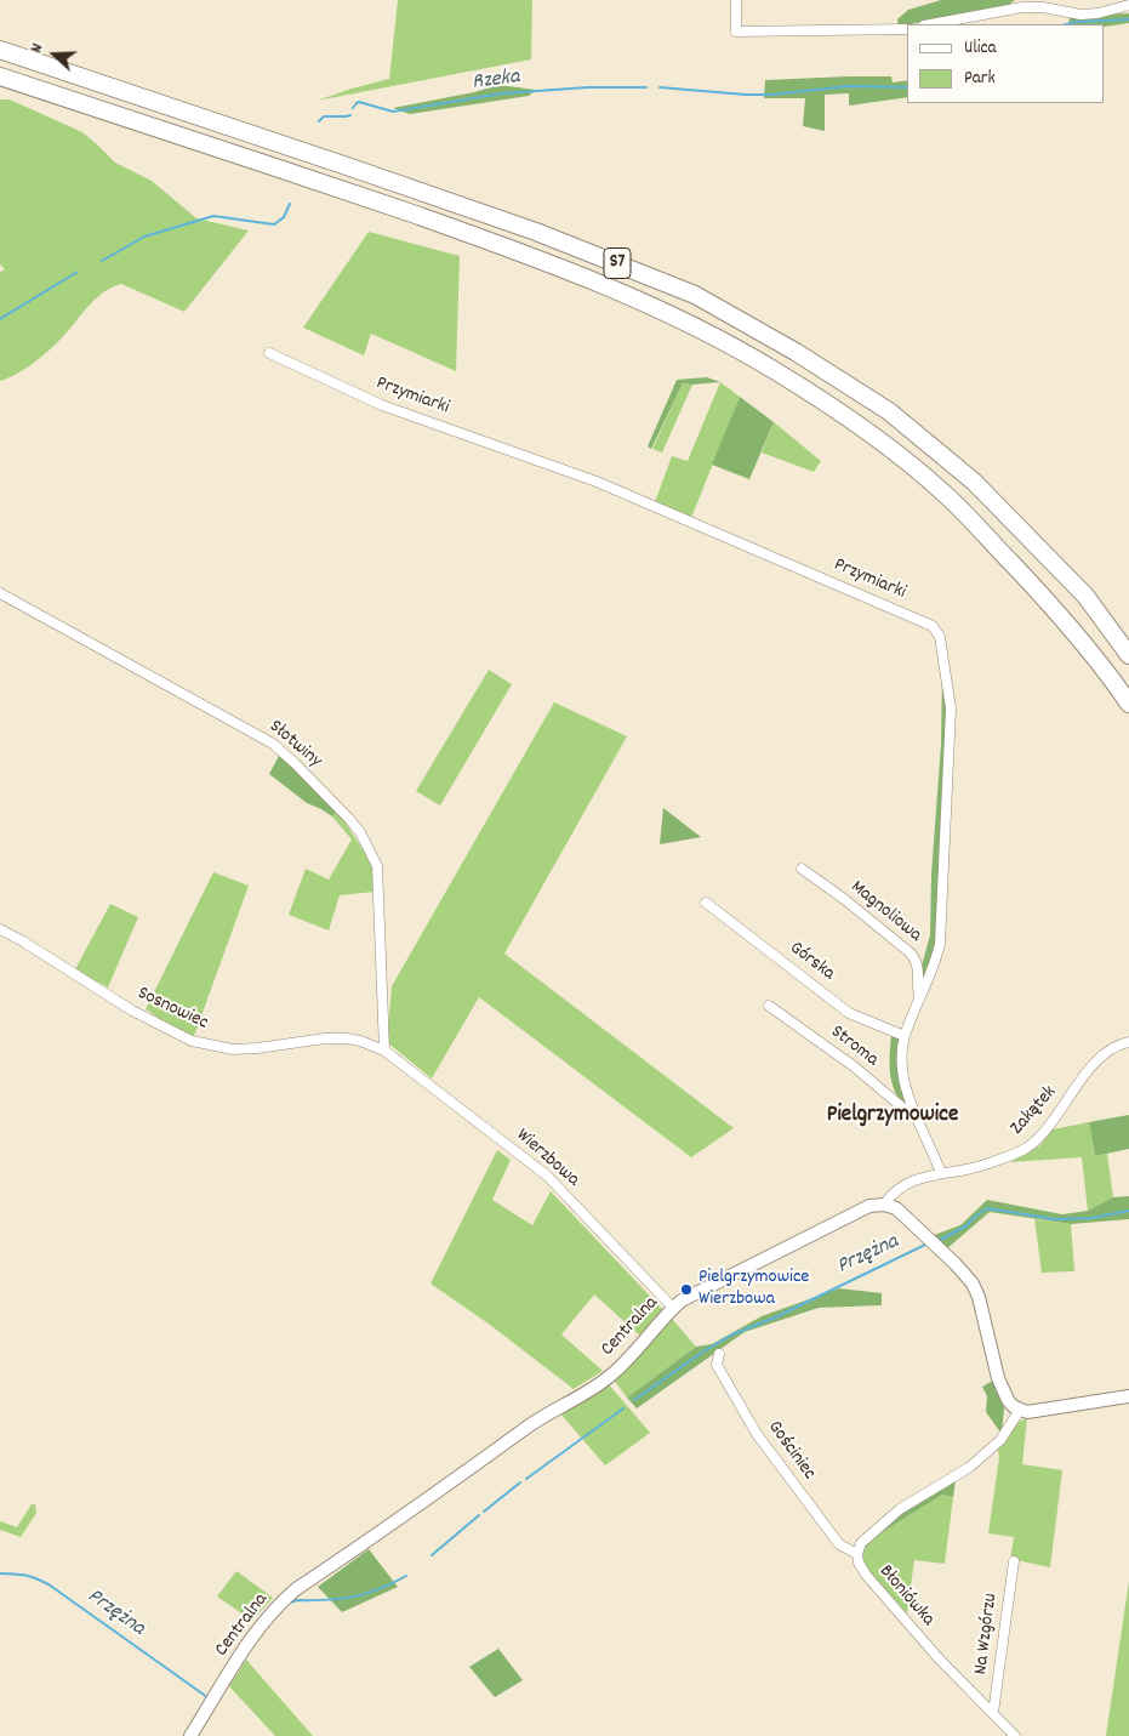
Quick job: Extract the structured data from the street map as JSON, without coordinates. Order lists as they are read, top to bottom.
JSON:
{
  "streets": {
    "highway": ["S7"],
    "street": [
      "Przymiarki",
      "Słotwiny",
      "Magnoliowa",
      "Górska",
      "Sosnowiec",
      "Stroma",
      "Zakątek",
      "Wierzbowa",
      "Centralna",
      "Gościniec",
      "Błoniówka",
      "Na Wzgórzu"
    ]
  },
  "crossings": [
    ["Przymiarki", "Magnoliowa"],
    ["Przymiarki", "Górska"],
    ["Przymiarki", "Stroma"],
    ["Przymiarki", "Zakątek"],
    ["Słotwiny", "Sosnowiec"],
    ["Słotwiny", "Wierzbowa"],
    ["Sosnowiec", "Wierzbowa"],
    ["Zakątek", "Centralna"],
    ["Wierzbowa", "Centralna"],
    ["Gościniec", "Błoniówka"],
    ["Błoniówka", "Na Wzgórzu"]
  ],
  "districts": ["Pielgrzymowice"],
  "water": ["Rzeka", "Przężna"],
  "places": ["Pielgrzymowice Wierzbowa"],
  "legend": ["Ulica", "Park"],
  "north": "left"
}
